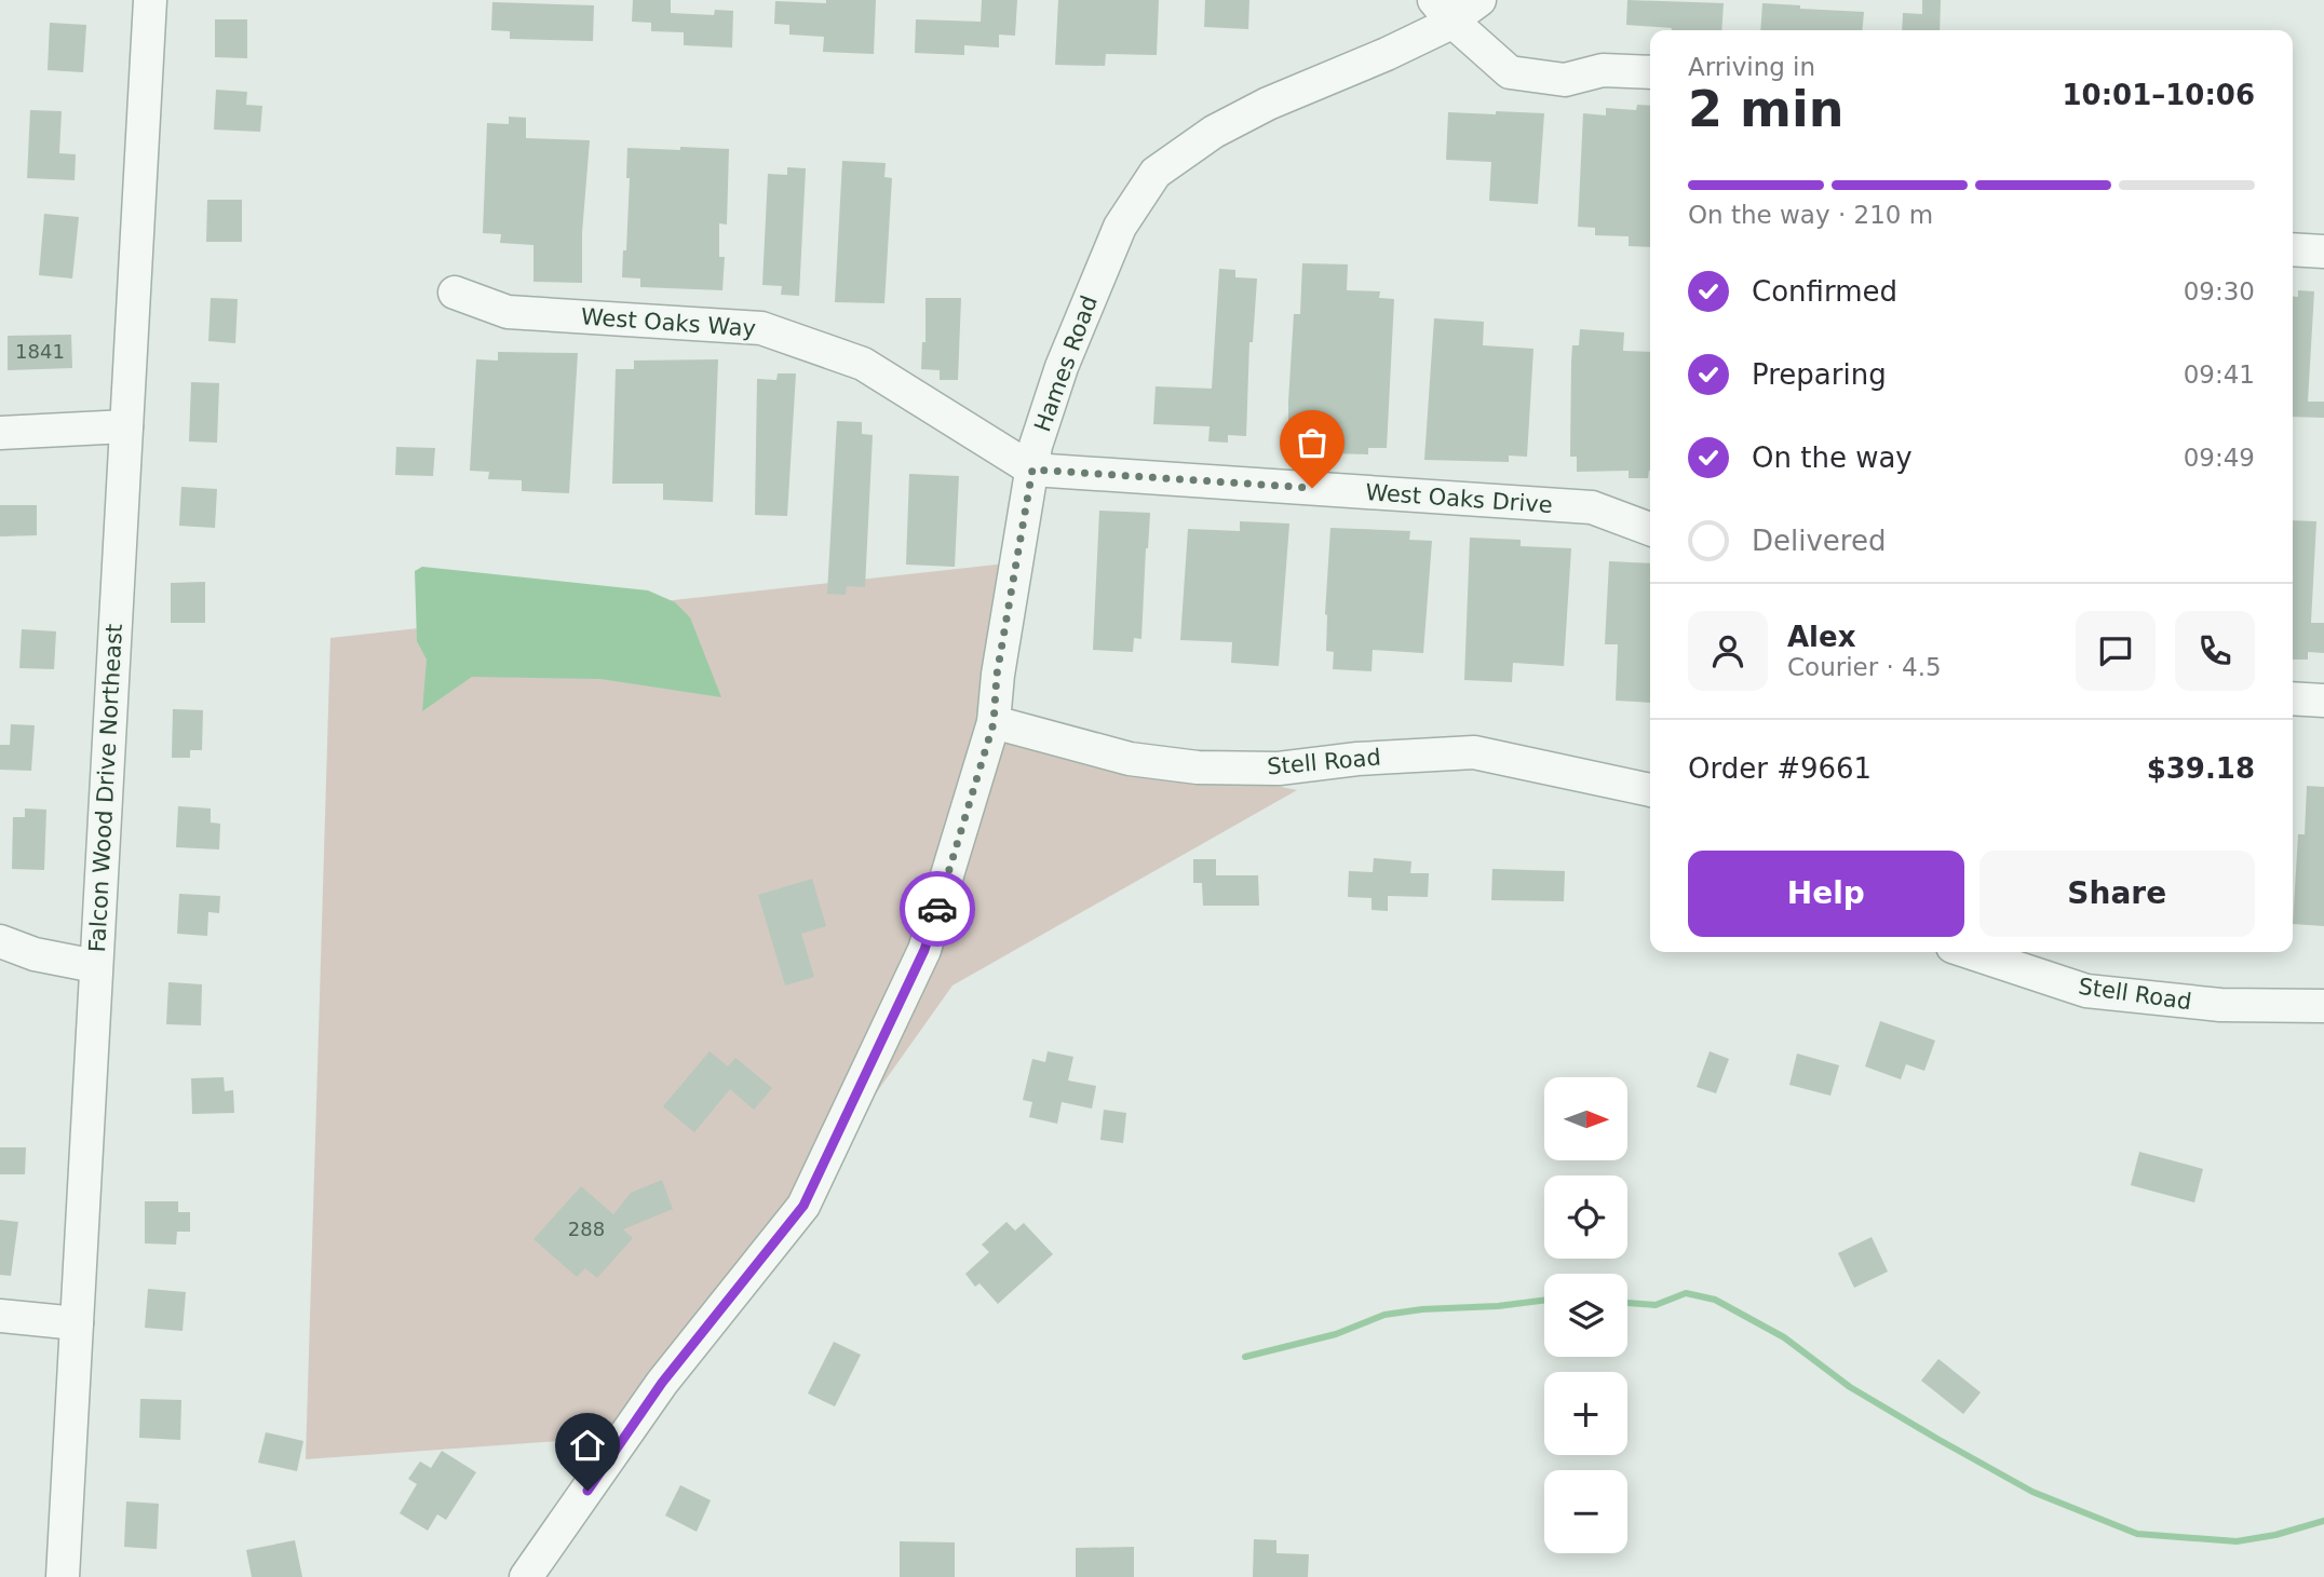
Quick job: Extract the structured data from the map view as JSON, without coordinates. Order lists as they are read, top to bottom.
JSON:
{
  "streets": {
    "street": [
      "West Oaks Way",
      "Hames Road",
      "West Oaks Drive",
      "Stell Road",
      "Falcon Wood Drive Northeast"
    ]
  },
  "crossings": [
    ["West Oaks Way", "Hames Road"],
    ["West Oaks Way", "West Oaks Drive"],
    ["Hames Road", "West Oaks Drive"],
    ["Hames Road", "Stell Road"]
  ],
  "house_numbers": ["1841", "288"],
  "north": "right",
  "page": {
    "heading": ["2 min", "Arriving in", "10:01–10:06"],
    "panel": [
      "Alex",
      "Courier · 4.5",
      "Order #9661",
      "$39.18"
    ],
    "bar": "On the way · 210 m",
    "list": [
      ["Confirmed", "09:30"],
      ["Preparing", "09:41"],
      ["On the way", "09:49"],
      "Delivered"
    ],
    "buttons": ["Help", "Share"],
    "map_buttons": ["+", "−"]
  }
}
